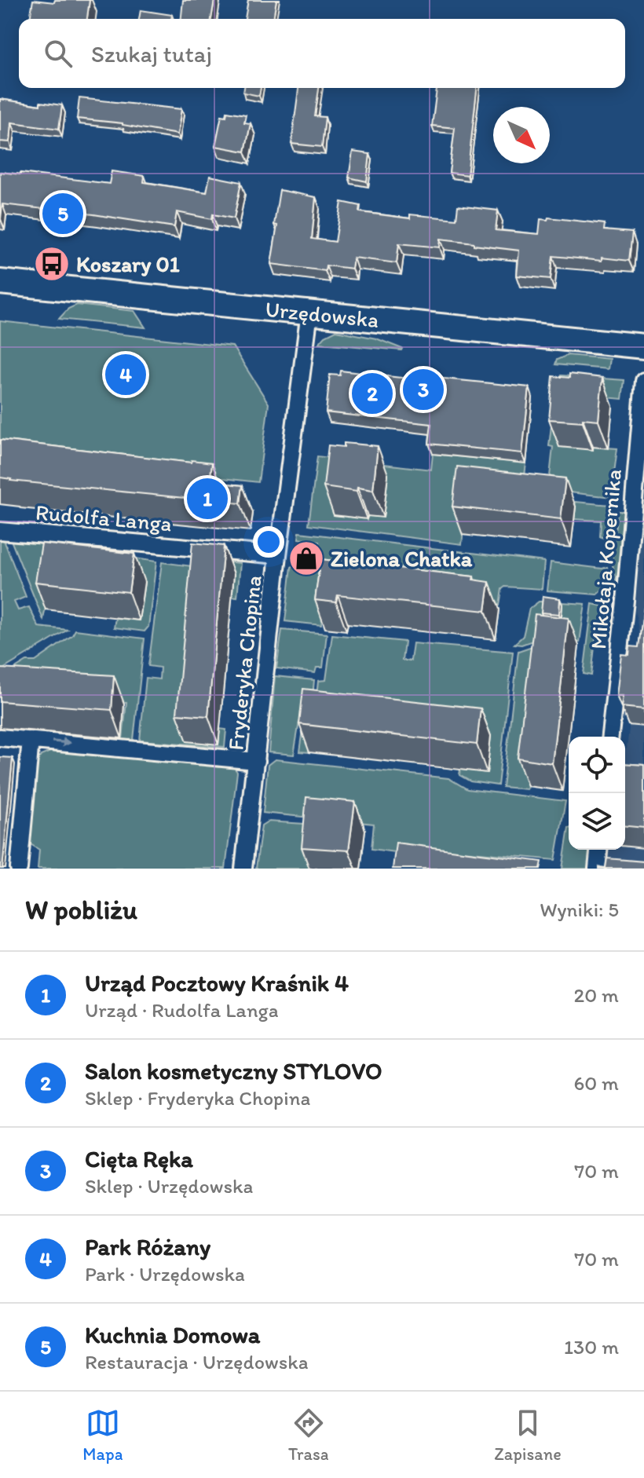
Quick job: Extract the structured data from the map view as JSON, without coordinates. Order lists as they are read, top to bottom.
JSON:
{
  "streets": {
    "street": [
      "Urzędowska",
      "Rudolfa Langa",
      "Mikołaja Kopernika",
      "Fryderyka Chopina"
    ]
  },
  "crossings": [
    ["Urzędowska", "Fryderyka Chopina"],
    ["Rudolfa Langa", "Fryderyka Chopina"]
  ],
  "places": {
    "bus stop": ["Koszary 01"],
    "shop": ["Zielona Chatka"]
  },
  "north": "bottom right",
  "page": {
    "search": "Szukaj tutaj",
    "pins": [
      "5",
      "4",
      "3",
      "2",
      "1"
    ],
    "heading": ["W pobliżu", "Wyniki: 5"],
    "list": [
      {
        "mark": "1",
        "name": "Urząd Pocztowy Kraśnik 4",
        "note": "Urząd · Rudolfa Langa",
        "value": "20 m"
      },
      {
        "mark": "2",
        "name": "Salon kosmetyczny STYLOVO",
        "note": "Sklep · Fryderyka Chopina",
        "value": "60 m"
      },
      {
        "mark": "3",
        "name": "Cięta Ręka",
        "note": "Sklep · Urzędowska",
        "value": "70 m"
      },
      {
        "mark": "4",
        "name": "Park Różany",
        "note": "Park · Urzędowska",
        "value": "70 m"
      },
      {
        "mark": "5",
        "name": "Kuchnia Domowa",
        "note": "Restauracja · Urzędowska",
        "value": "130 m"
      }
    ],
    "nav": ["Mapa", "Trasa", "Zapisane"]
  }
}
